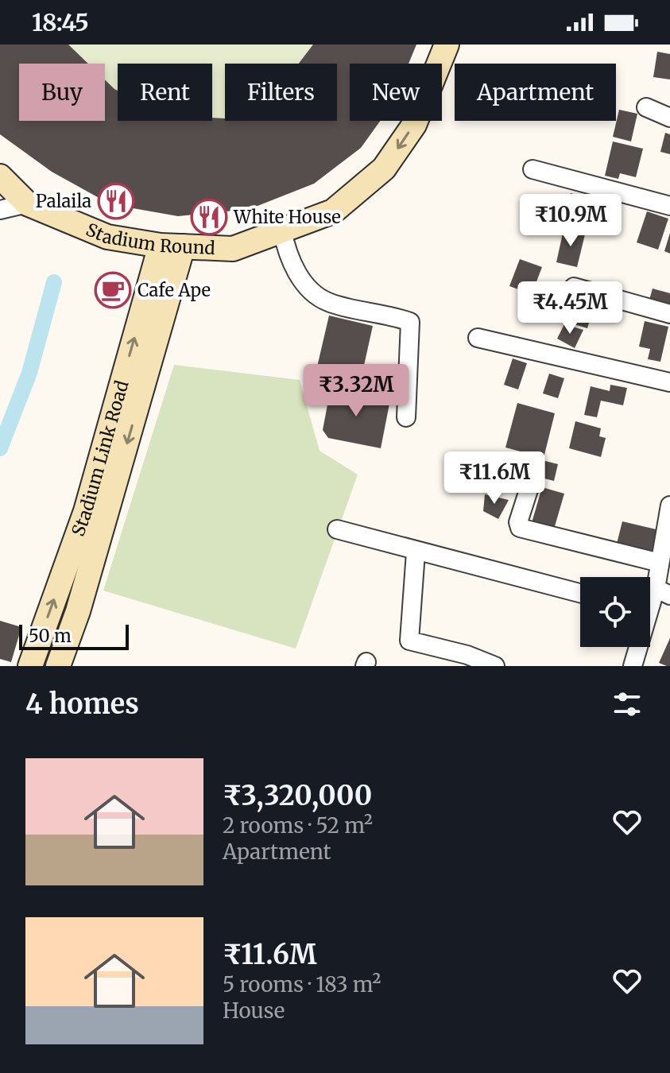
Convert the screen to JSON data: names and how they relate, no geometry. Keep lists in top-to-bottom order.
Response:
{
  "streets": {
    "street": ["Stadium Round", "Stadium Link Road"]
  },
  "crossings": [
    ["Stadium Round", "Stadium Link Road"]
  ],
  "one_way": ["Stadium Round"],
  "places": {
    "restaurant": ["Palaila", "White House"],
    "cafe": ["Cafe Ape"]
  },
  "scale_bar": "50 m",
  "page": {
    "status": "18:45",
    "chip": [
      "Buy",
      "Rent",
      "Filters",
      "New",
      "Apartment"
    ],
    "price": [
      "₹10.9M",
      "₹4.45M",
      "₹3.32M",
      "₹11.6M"
    ],
    "scale": "50 m",
    "heading": "4 homes",
    "list": [
      {
        "name": "₹3,320,000",
        "note": "2 rooms · 52 m² · Apartment"
      },
      {
        "name": "₹11.6M",
        "note": "5 rooms · 183 m² · House"
      }
    ]
  }
}
